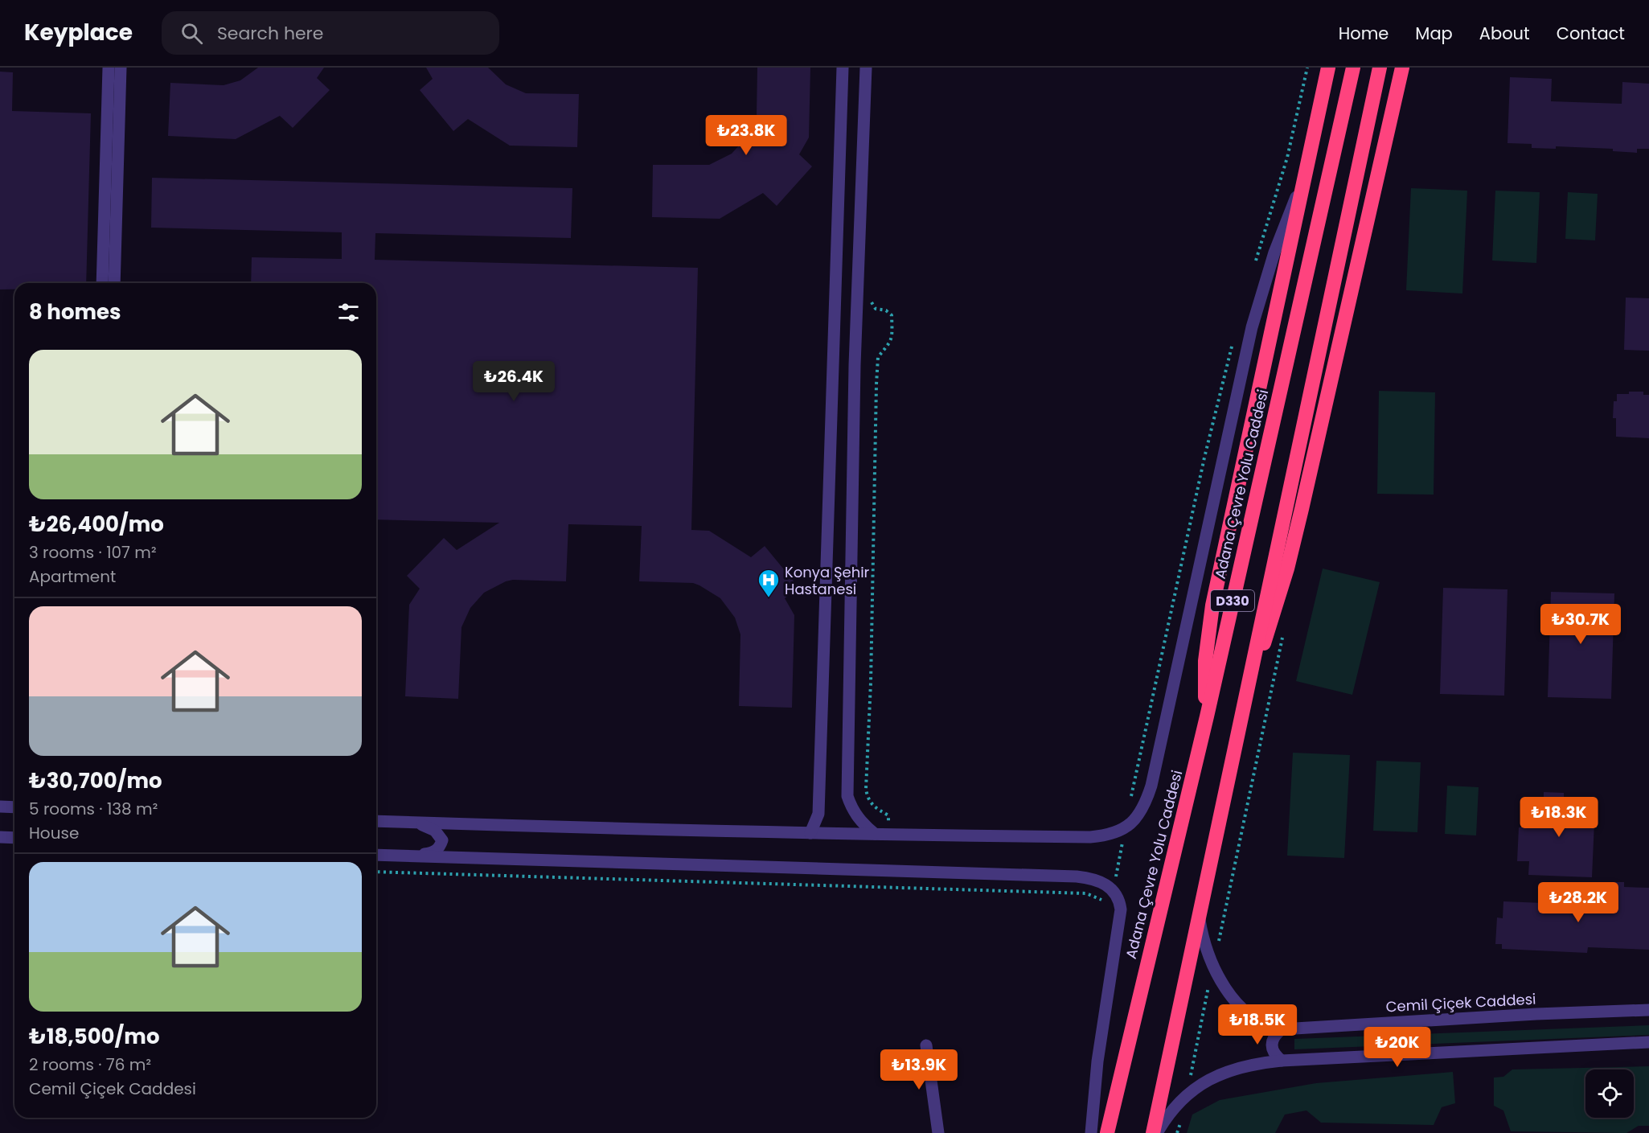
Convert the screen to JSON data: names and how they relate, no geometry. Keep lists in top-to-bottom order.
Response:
{
  "streets": {
    "highway": ["Adana Çevre Yolu Caddesi", "D330"],
    "street": ["Cemil Çiçek Caddesi"]
  },
  "crossings": [
    ["D330", "Cemil Çiçek Caddesi"]
  ],
  "places": {
    "hospital": ["Konya Şehir Hastanesi"]
  },
  "page": {
    "header": "Keyplace",
    "search": "Search here",
    "nav": [
      "Home",
      "Map",
      "About",
      "Contact"
    ],
    "price": [
      "₺23.8K",
      "₺26.4K",
      "₺30.7K",
      "₺18.3K",
      "₺28.2K",
      "₺18.5K",
      "₺20K",
      "₺13.9K"
    ],
    "heading": "8 homes",
    "list": [
      {
        "name": "₺26,400/mo",
        "note": "3 rooms · 107 m² · Apartment"
      },
      {
        "name": "₺30,700/mo",
        "note": "5 rooms · 138 m² · House"
      },
      {
        "name": "₺18,500/mo",
        "note": "2 rooms · 76 m² · Cemil Çiçek Caddesi"
      }
    ]
  }
}
